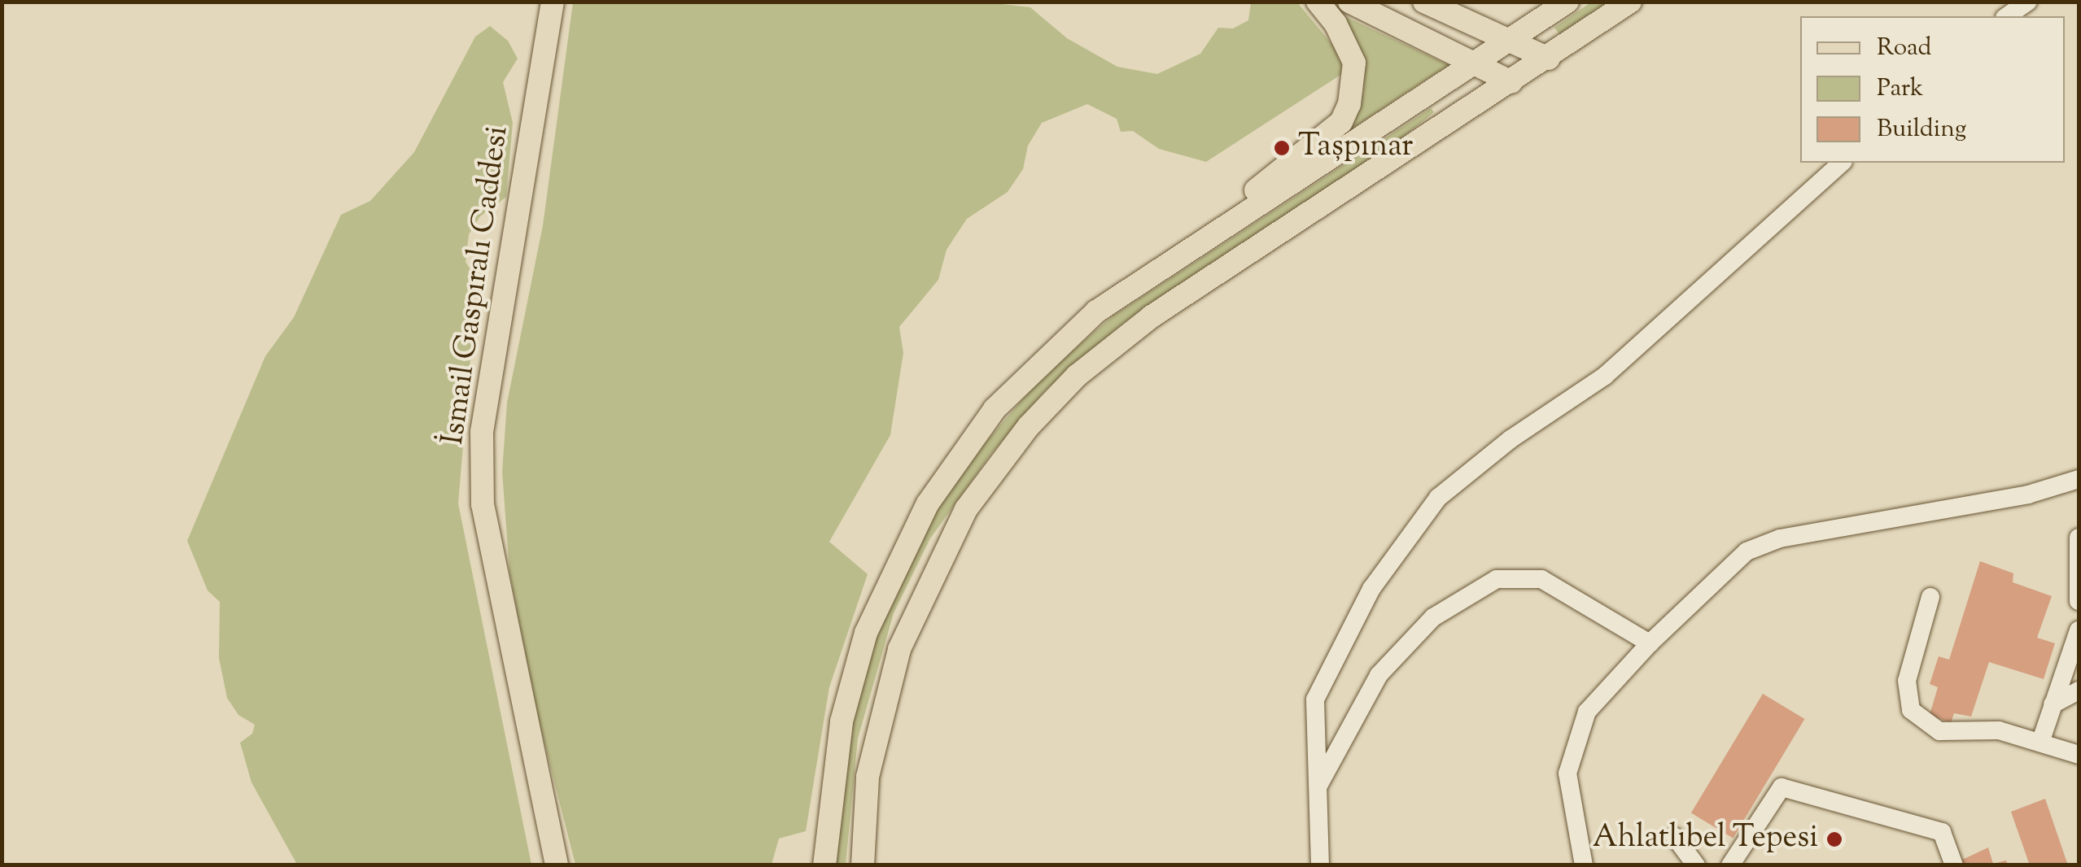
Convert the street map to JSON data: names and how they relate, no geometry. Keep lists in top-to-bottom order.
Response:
{
  "streets": {
    "main road": ["İsmail Gaspıralı Caddesi"]
  },
  "places": ["Taşpınar", "Ahlatlıbel Tepesi"],
  "legend": ["Road", "Park", "Building"]
}
